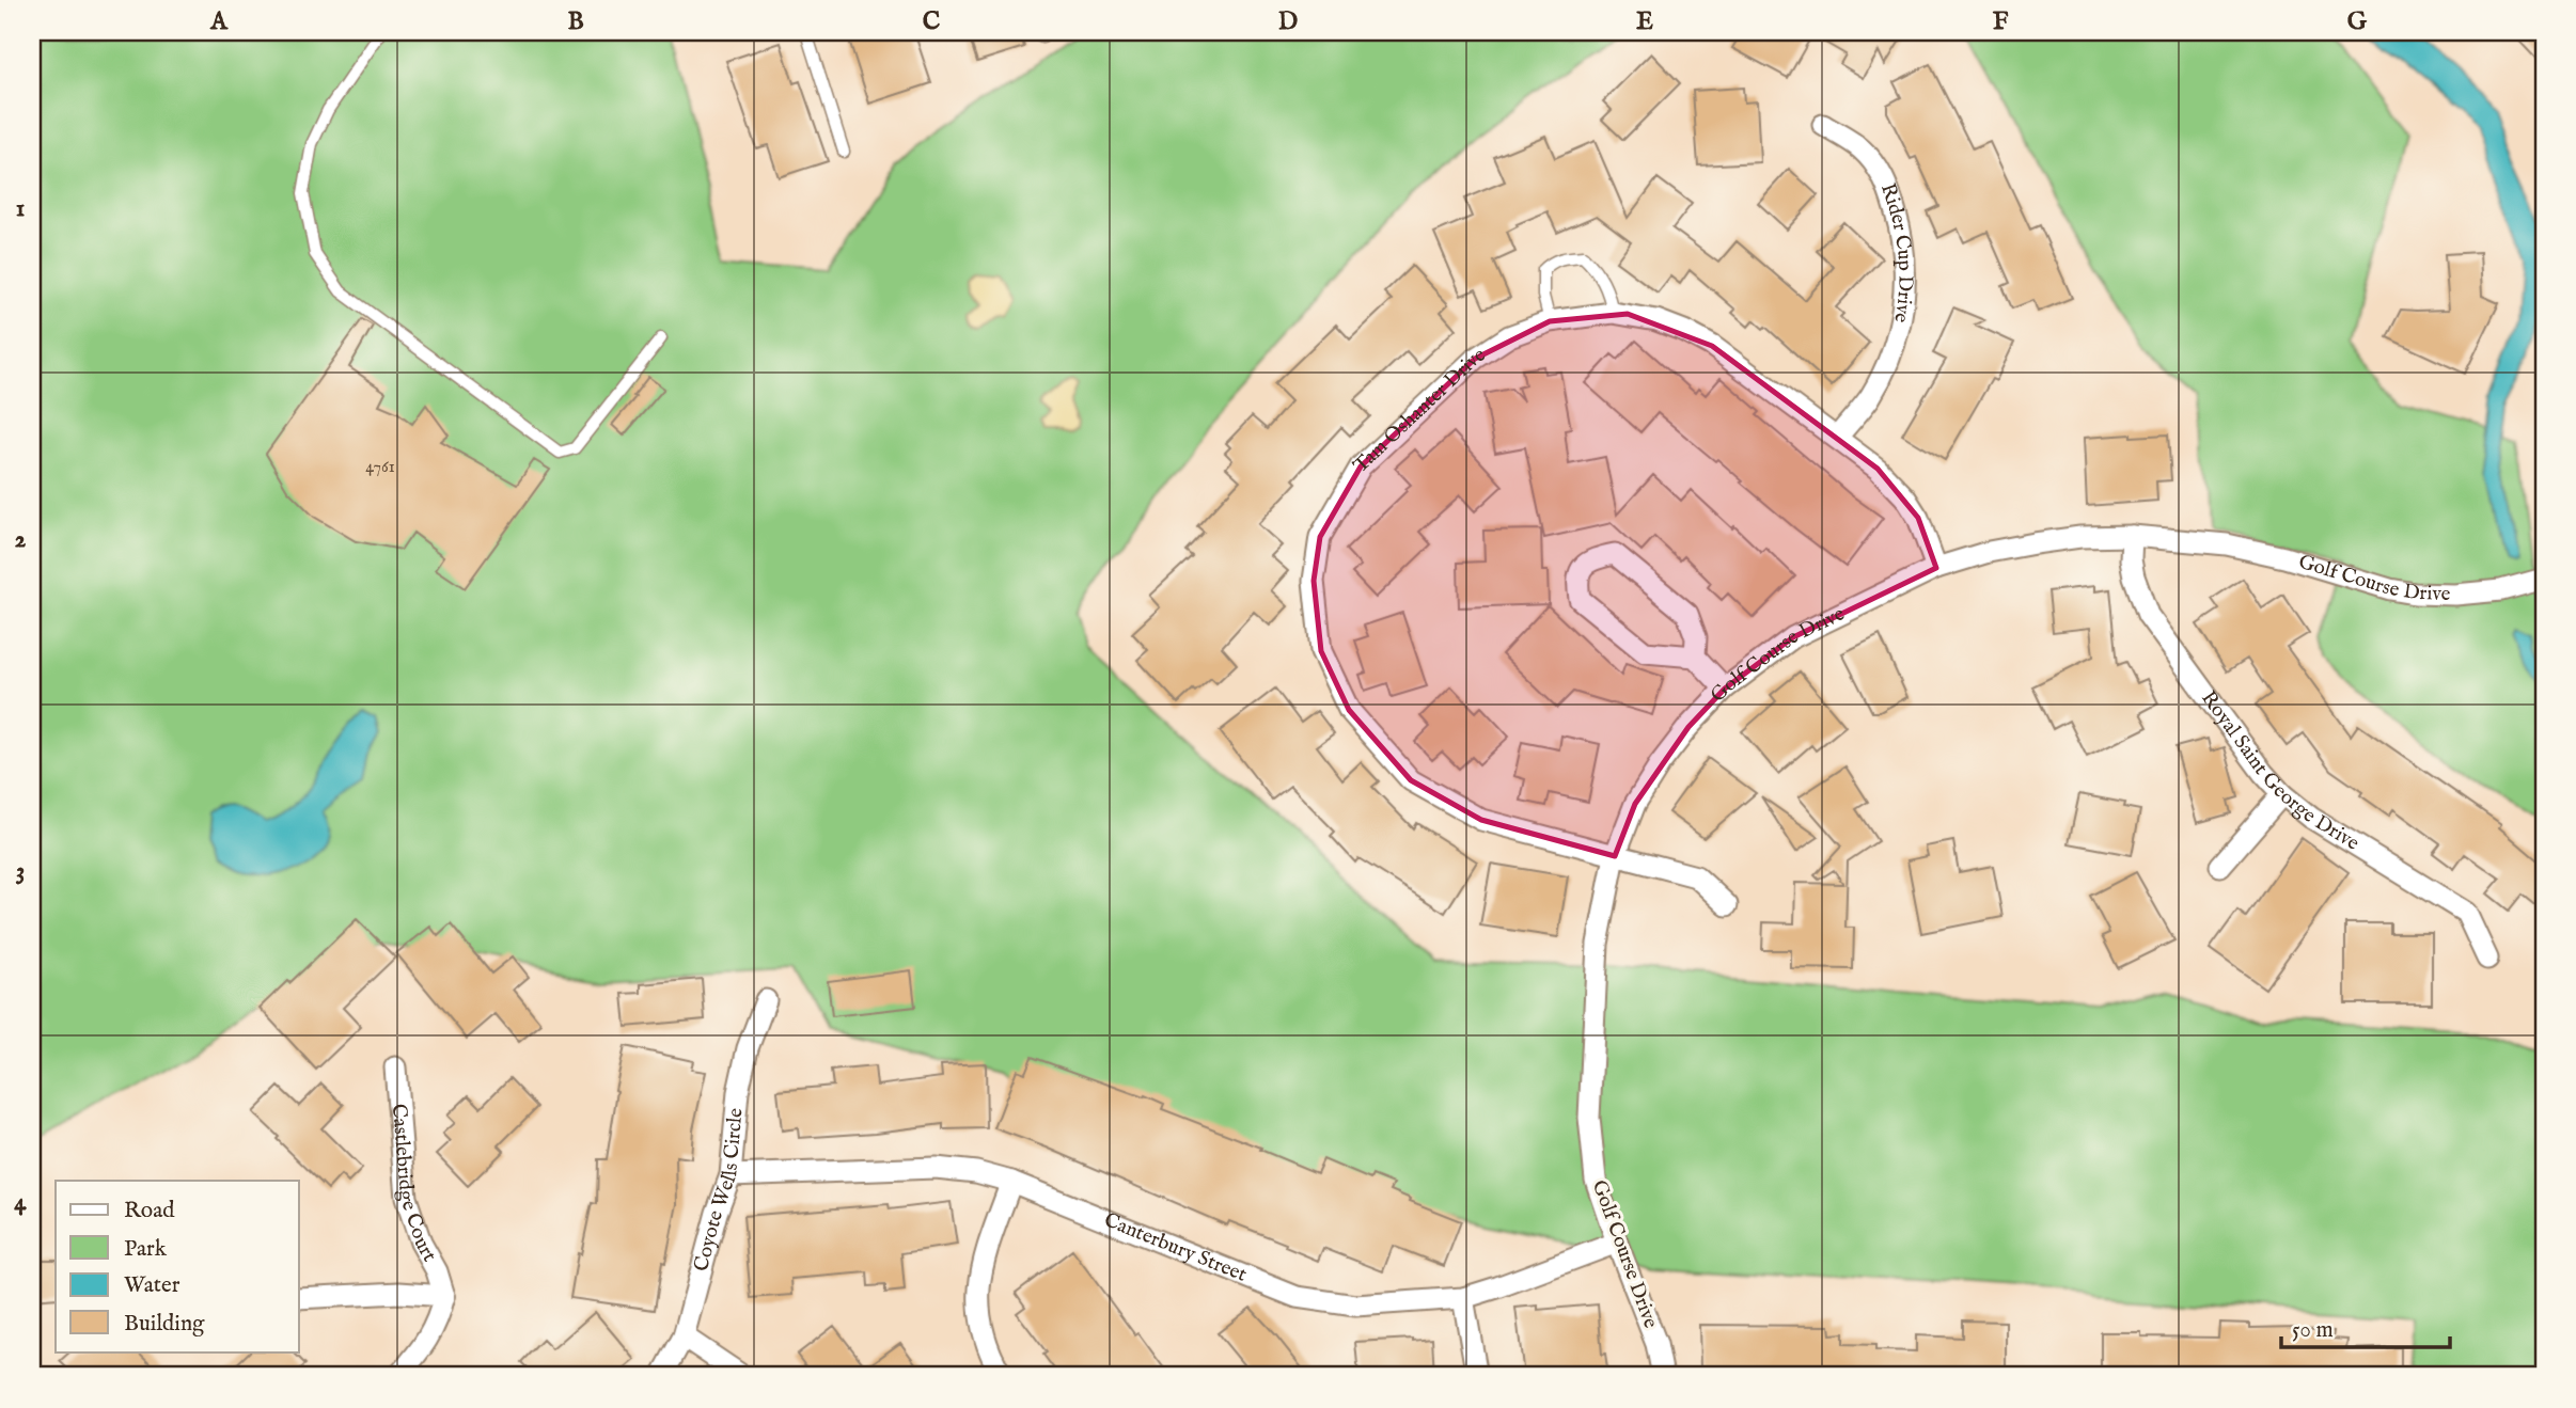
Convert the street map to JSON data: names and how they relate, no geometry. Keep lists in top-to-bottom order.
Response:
{
  "streets": {
    "street": [
      "Rider Cup Drive",
      "Tam Oshanter Drive",
      "Golf Course Drive",
      "Royal Saint George Drive",
      "Castlebridge Court",
      "Coyote Wells Circle",
      "Canterbury Street"
    ]
  },
  "crossings": [
    ["Rider Cup Drive", "Tam Oshanter Drive"],
    ["Tam Oshanter Drive", "Golf Course Drive"],
    ["Golf Course Drive", "Royal Saint George Drive"],
    ["Golf Course Drive", "Canterbury Street"],
    ["Coyote Wells Circle", "Canterbury Street"]
  ],
  "house_numbers": ["4761"],
  "legend": [
    "Road",
    "Park",
    "Water",
    "Building"
  ],
  "scale_bar": "50 m",
  "grid": {
    "columns": [
      "A",
      "B",
      "C",
      "D",
      "E",
      "F",
      "G"
    ],
    "rows": [
      "1",
      "2",
      "3",
      "4"
    ]
  }
}
